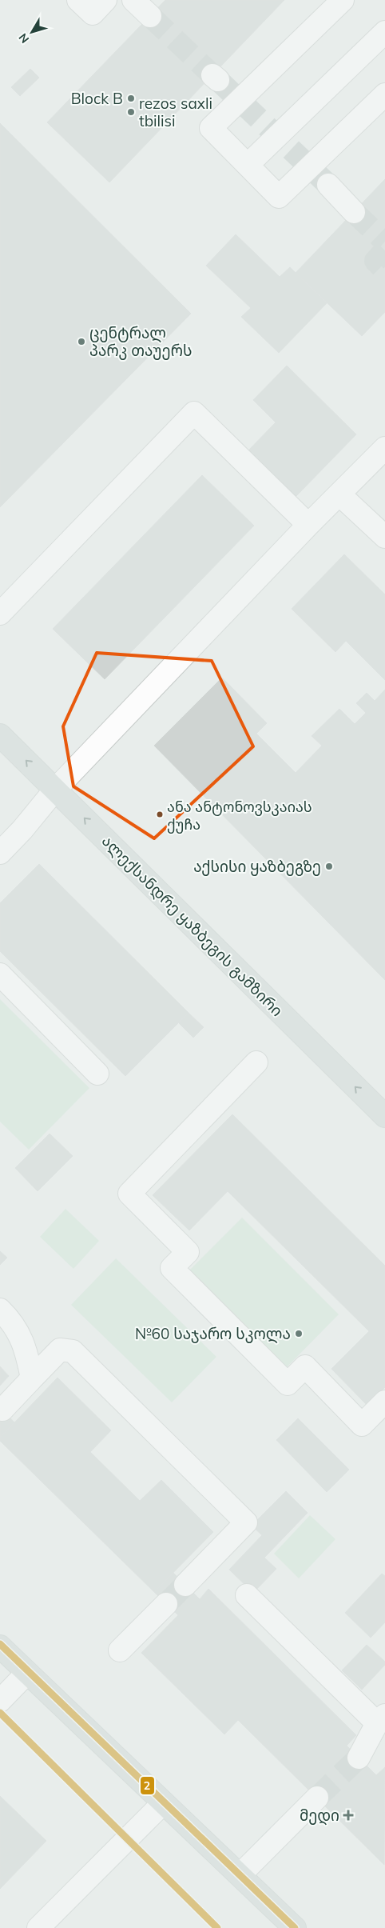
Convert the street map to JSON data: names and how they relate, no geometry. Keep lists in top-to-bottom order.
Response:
{
  "streets": {
    "main road": ["ალექსანდრე ყაზბეგის გამზირი"]
  },
  "one_way": ["ალექსანდრე ყაზბეგის გამზირი"],
  "places": {
    "other": [
      "Block B",
      "rezos saxli tbilisi",
      "ცენტრალ პარკ თაუერს",
      "ანა ანტონოვსკაიას ქუჩა",
      "აქსისი ყაზბეგზე",
      "№60 საჯარო სკოლა"
    ],
    "health": ["მედი"]
  },
  "lines": ["transit line 2"],
  "north": "bottom left"
}
